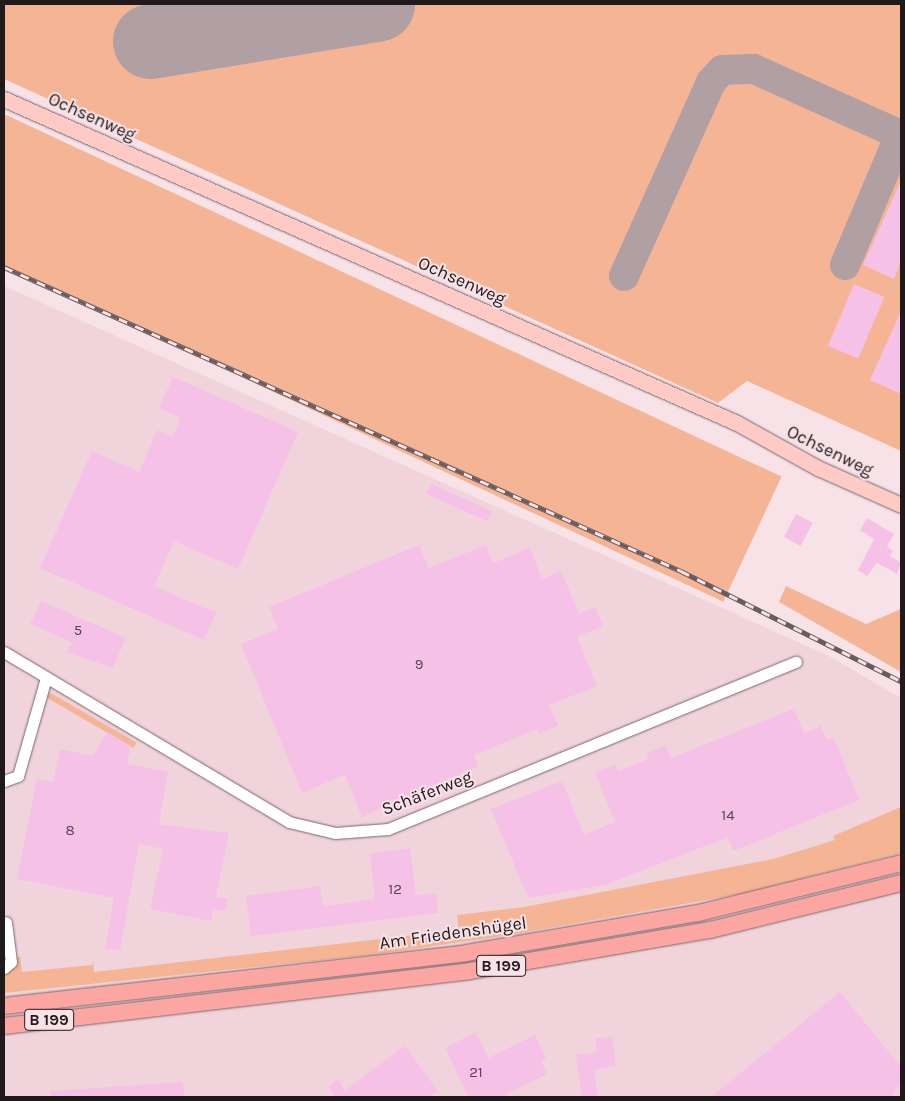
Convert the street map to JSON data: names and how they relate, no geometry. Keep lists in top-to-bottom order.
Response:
{
  "streets": {
    "highway": ["Am Friedenshügel", "B 199"],
    "main road": ["Ochsenweg"],
    "street": ["Schäferweg"]
  },
  "house_numbers": [
    "5",
    "9",
    "14",
    "8",
    "12",
    "21"
  ]
}
